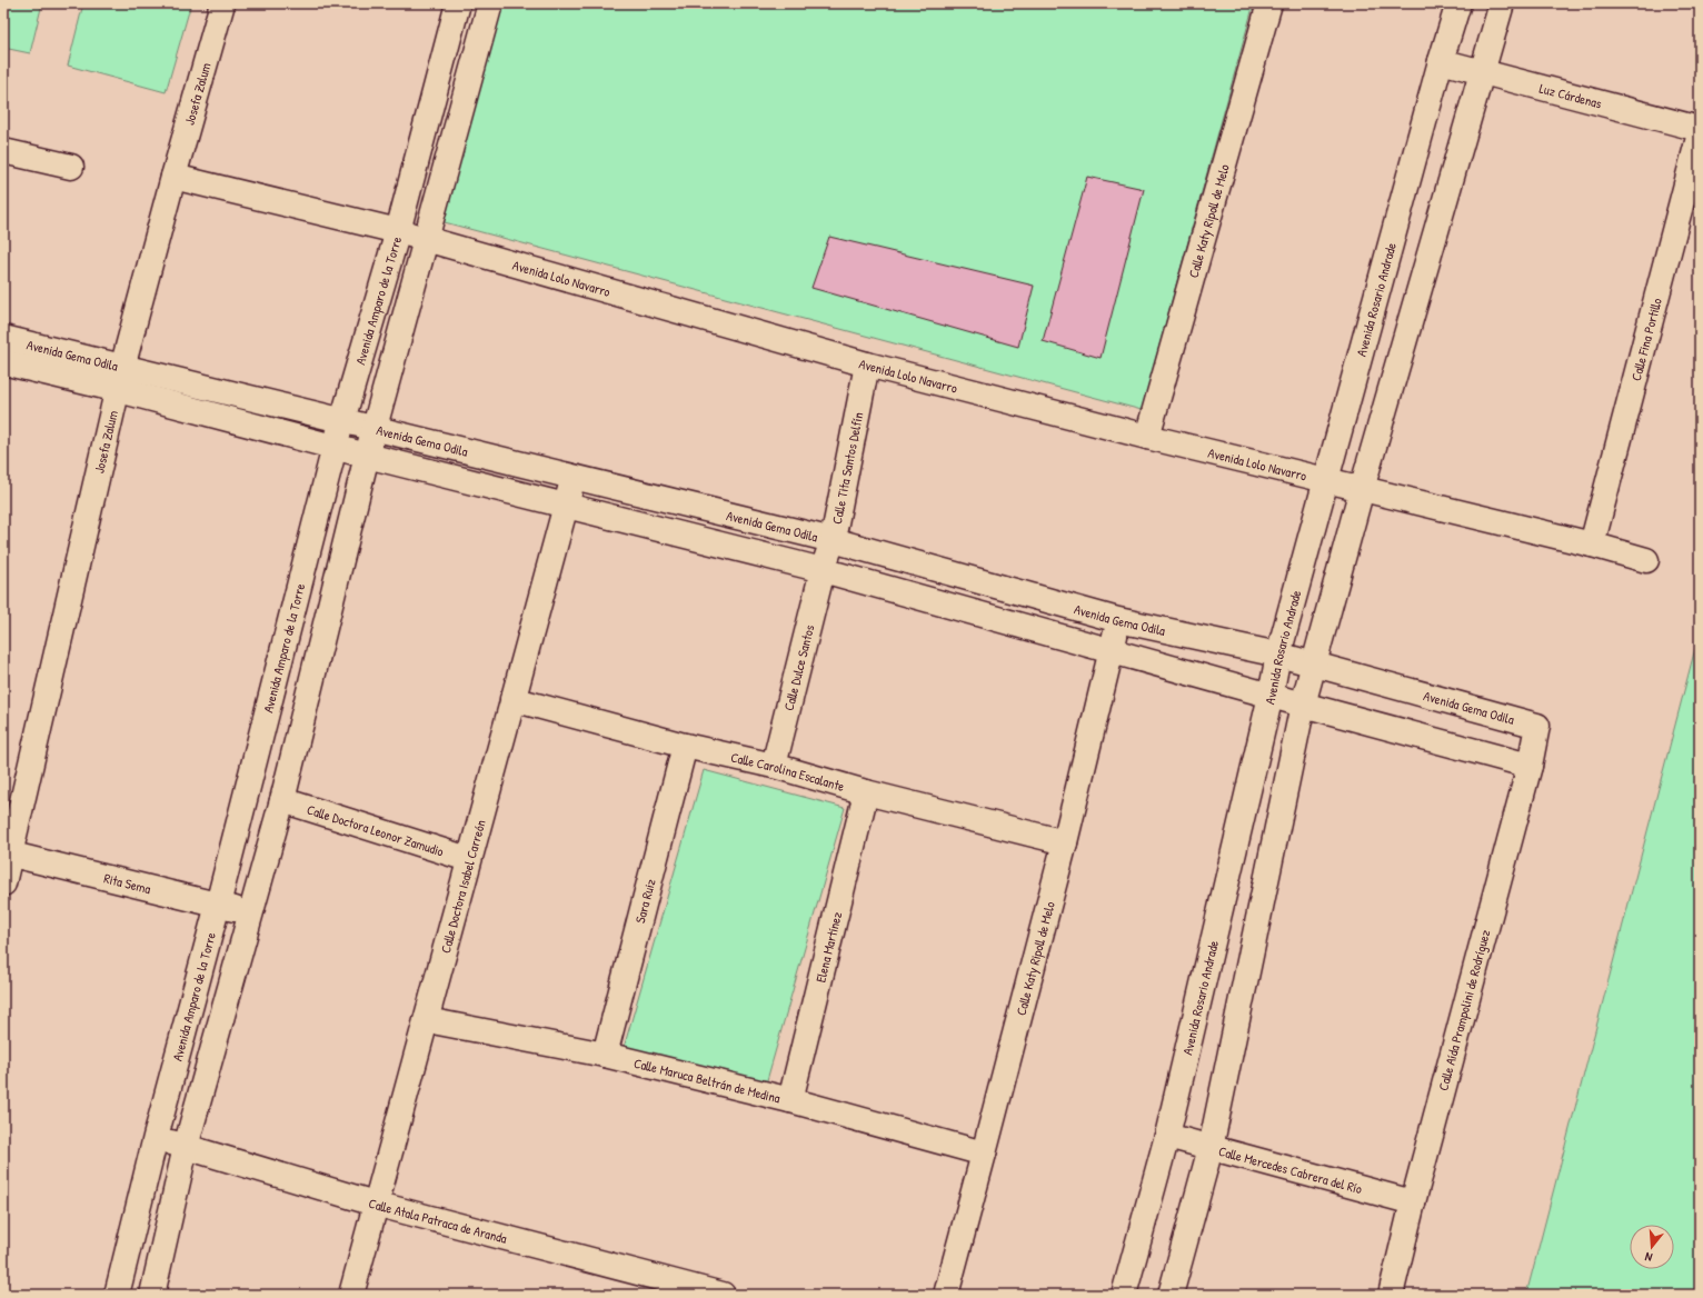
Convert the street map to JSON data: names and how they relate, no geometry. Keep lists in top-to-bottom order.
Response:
{
  "streets": {
    "street": [
      "Josefa Zalum",
      "Luz Cárdenas",
      "Calle Katy Ripoll de Melo",
      "Avenida Lolo Navarro",
      "Avenida Rosario Andrade",
      "Avenida Amparo de la Torre",
      "Calle Fina Portillo",
      "Avenida Gema Odila",
      "Calle Tita Santos Delfín",
      "Calle Dulce Santos",
      "Calle Carolina Escalante",
      "Calle Doctora Leonor Zamudio",
      "Rita Sema",
      "Calle Doctora Isabel Carreón",
      "Sara Ruiz",
      "Elena Martínez",
      "Calle Aída Prampolini de Rodríguez",
      "Calle Maruca Beltrán de Medina",
      "Calle Mercedes Cabrera del Río",
      "Calle Atala Patraca de Aranda"
    ]
  },
  "crossings": [
    ["Josefa Zalum", "Avenida Lolo Navarro"],
    ["Josefa Zalum", "Avenida Gema Odila"],
    ["Josefa Zalum", "Rita Sema"],
    ["Luz Cárdenas", "Avenida Rosario Andrade"],
    ["Calle Katy Ripoll de Melo", "Avenida Lolo Navarro"],
    ["Calle Katy Ripoll de Melo", "Avenida Gema Odila"],
    ["Calle Katy Ripoll de Melo", "Calle Carolina Escalante"],
    ["Calle Katy Ripoll de Melo", "Calle Maruca Beltrán de Medina"],
    ["Avenida Lolo Navarro", "Avenida Rosario Andrade"],
    ["Avenida Lolo Navarro", "Avenida Amparo de la Torre"],
    ["Avenida Lolo Navarro", "Calle Fina Portillo"],
    ["Avenida Lolo Navarro", "Calle Tita Santos Delfín"],
    ["Avenida Rosario Andrade", "Avenida Gema Odila"],
    ["Avenida Rosario Andrade", "Calle Mercedes Cabrera del Río"],
    ["Avenida Amparo de la Torre", "Avenida Gema Odila"],
    ["Avenida Amparo de la Torre", "Rita Sema"],
    ["Avenida Amparo de la Torre", "Calle Atala Patraca de Aranda"],
    ["Avenida Gema Odila", "Calle Tita Santos Delfín"],
    ["Avenida Gema Odila", "Calle Dulce Santos"],
    ["Avenida Gema Odila", "Calle Doctora Isabel Carreón"],
    ["Avenida Gema Odila", "Calle Aída Prampolini de Rodríguez"],
    ["Calle Tita Santos Delfín", "Calle Dulce Santos"],
    ["Calle Dulce Santos", "Calle Carolina Escalante"],
    ["Calle Carolina Escalante", "Calle Doctora Isabel Carreón"],
    ["Calle Carolina Escalante", "Sara Ruiz"],
    ["Calle Carolina Escalante", "Elena Martínez"],
    ["Calle Doctora Leonor Zamudio", "Calle Doctora Isabel Carreón"],
    ["Calle Doctora Isabel Carreón", "Calle Maruca Beltrán de Medina"],
    ["Calle Doctora Isabel Carreón", "Calle Atala Patraca de Aranda"],
    ["Sara Ruiz", "Calle Maruca Beltrán de Medina"],
    ["Elena Martínez", "Calle Maruca Beltrán de Medina"],
    ["Calle Aída Prampolini de Rodríguez", "Calle Mercedes Cabrera del Río"]
  ],
  "north": "bottom"
}
